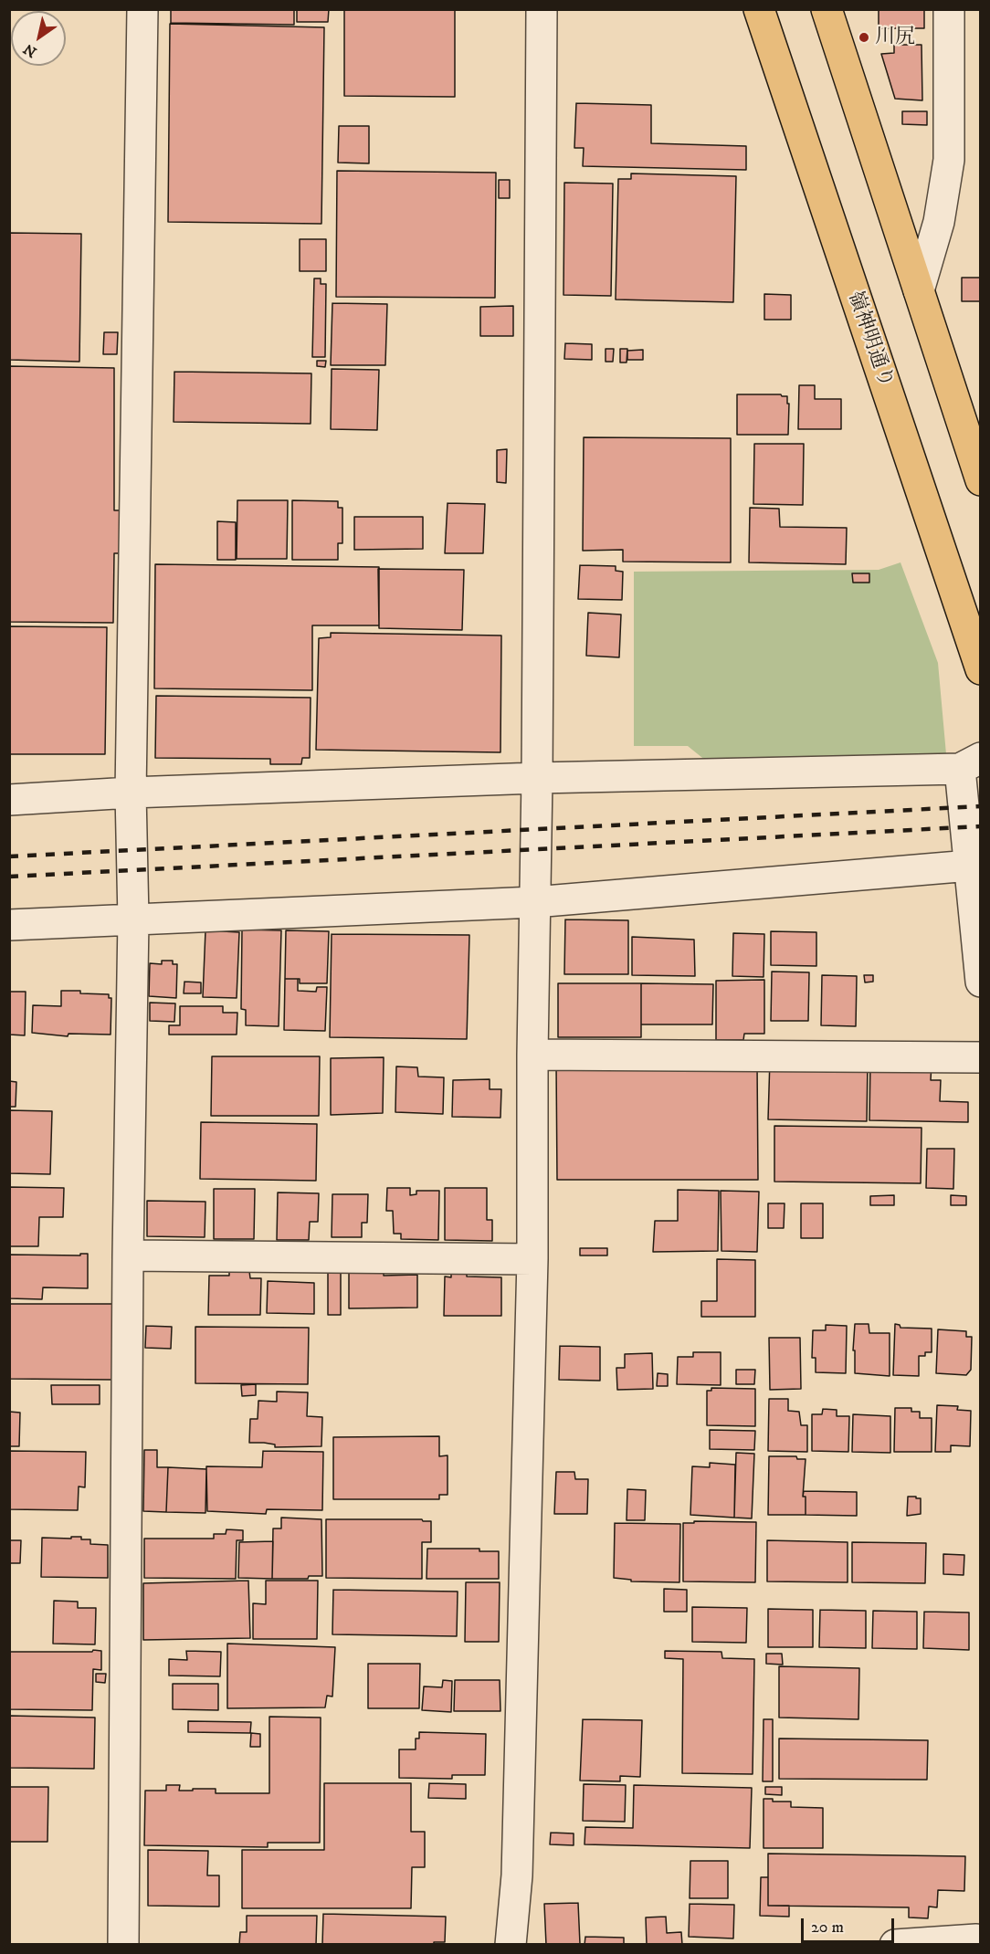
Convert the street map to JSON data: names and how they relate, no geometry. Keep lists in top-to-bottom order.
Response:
{
  "streets": {
    "main road": ["嶺神明通り"]
  },
  "places": ["川尻"],
  "scale_bar": "20 m",
  "north": "bottom left"
}
